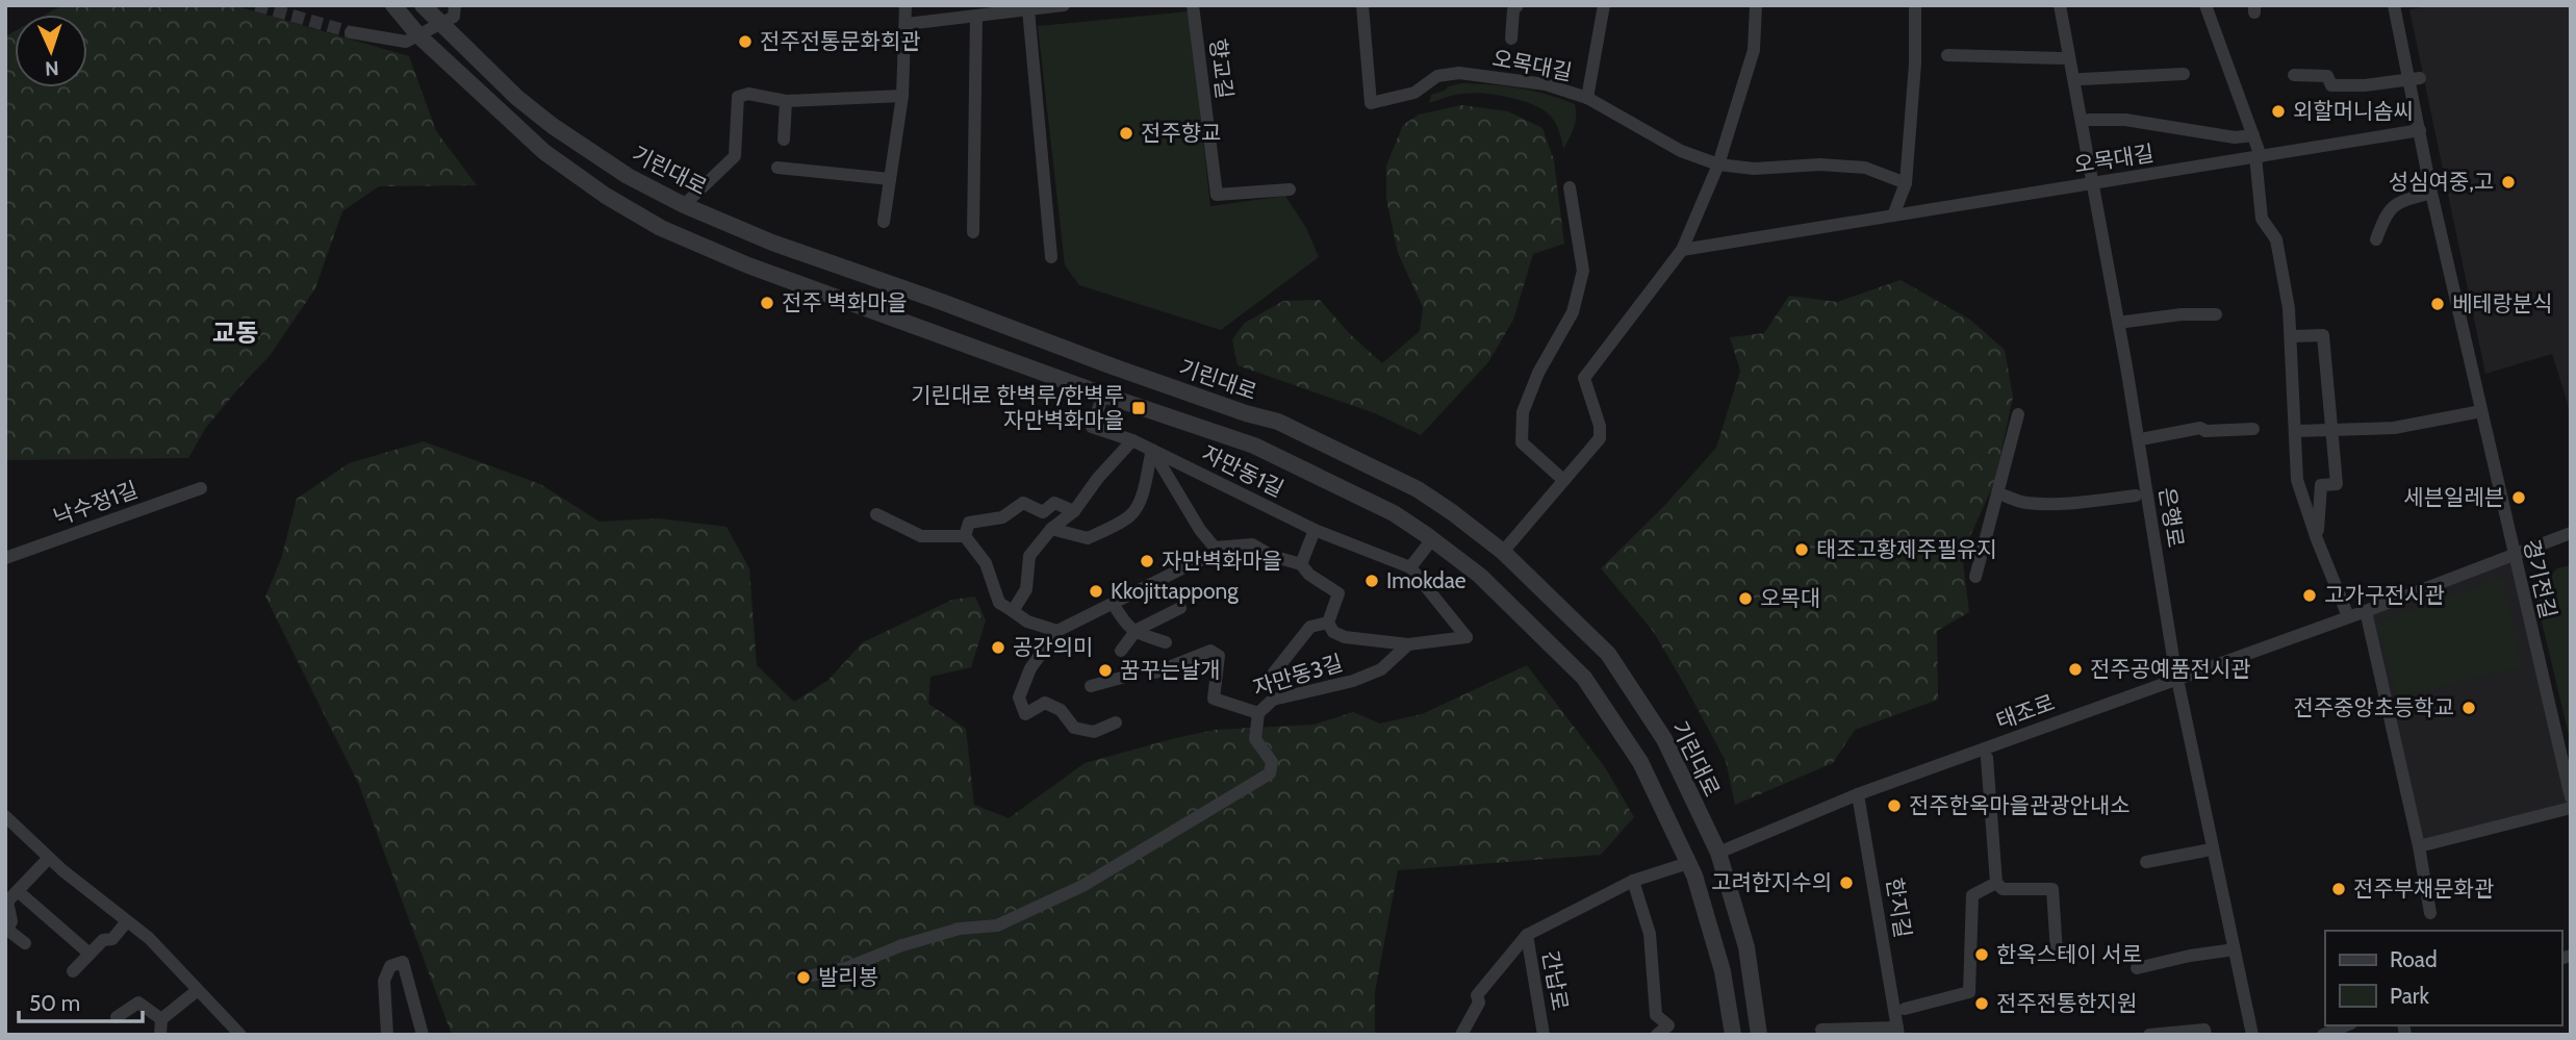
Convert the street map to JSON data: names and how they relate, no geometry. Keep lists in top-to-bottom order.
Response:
{
  "streets": {
    "street": [
      "오목대길",
      "향교길",
      "기린대로",
      "자만동1길",
      "낙수정1길",
      "은행로",
      "경기전길",
      "자만동3길",
      "태조로",
      "한지길",
      "간납로"
    ]
  },
  "crossings": [
    ["오목대길", "은행로"],
    ["오목대길", "경기전길"],
    ["기린대로", "태조로"],
    ["자만동1길", "자만동3길"],
    ["은행로", "태조로"],
    ["경기전길", "태조로"],
    ["태조로", "한지길"]
  ],
  "districts": ["교동"],
  "places": {
    "other": [
      "전주전통문화회관",
      "외할머니솜씨",
      "전주향교",
      "성심여중,고",
      "전주 벽화마을",
      "베테랑분식",
      "세븐일레븐",
      "태조고황제주필유지",
      "자만벽화마을",
      "Imokdae",
      "Kkojittappong",
      "고가구전시관",
      "오목대",
      "공간의미",
      "전주공예품전시관",
      "꿈꾸는날개",
      "전주중앙초등학교",
      "전주한옥마을관광안내소",
      "고려한지수의",
      "전주부채문화관",
      "한옥스테이 서로",
      "발리봉",
      "전주전통한지원"
    ],
    "transit": ["기린대로 한벽루/한벽루 자만벽화마을"]
  },
  "legend": ["Road", "Park"],
  "scale_bar": "50 m",
  "north": "bottom"
}
